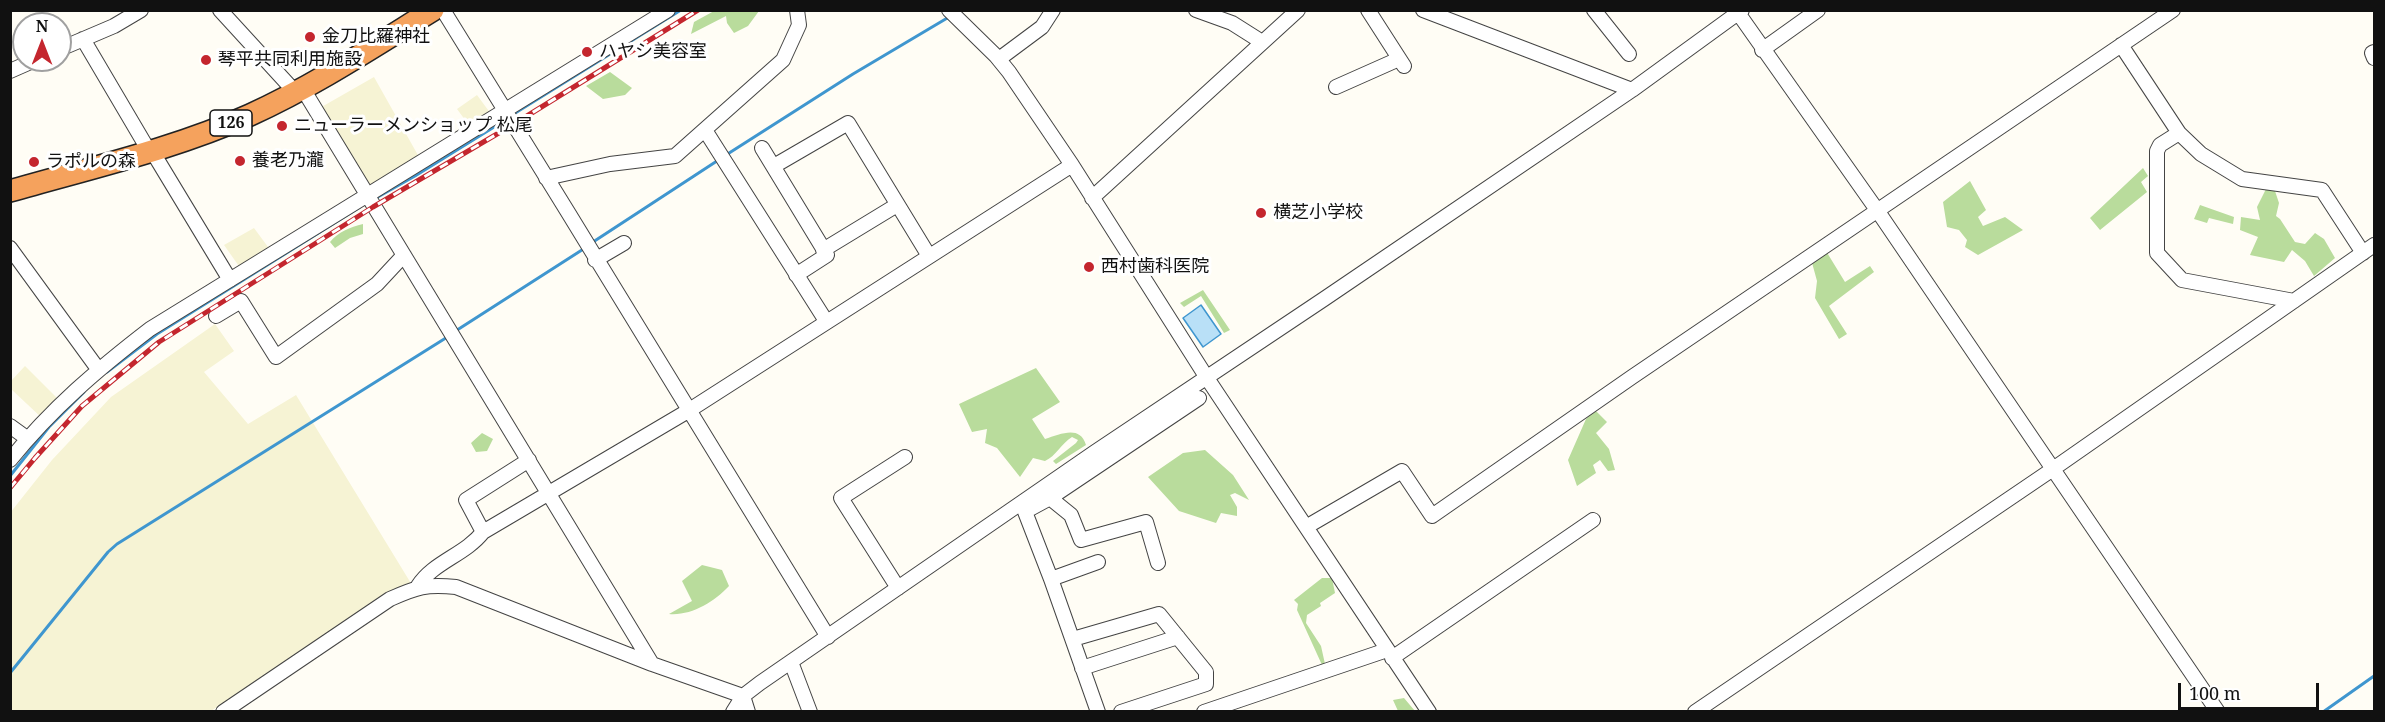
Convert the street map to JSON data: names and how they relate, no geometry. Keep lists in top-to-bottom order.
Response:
{
  "streets": {
    "highway": ["126"]
  },
  "places": [
    "金刀比羅神社",
    "ハヤシ美容室",
    "琴平共同利用施設",
    "ニューラーメンショップ 松尾",
    "養老乃瀧",
    "ラポルの森",
    "横芝小学校",
    "西村歯科医院"
  ],
  "scale_bar": "100 m",
  "north": "top"
}
